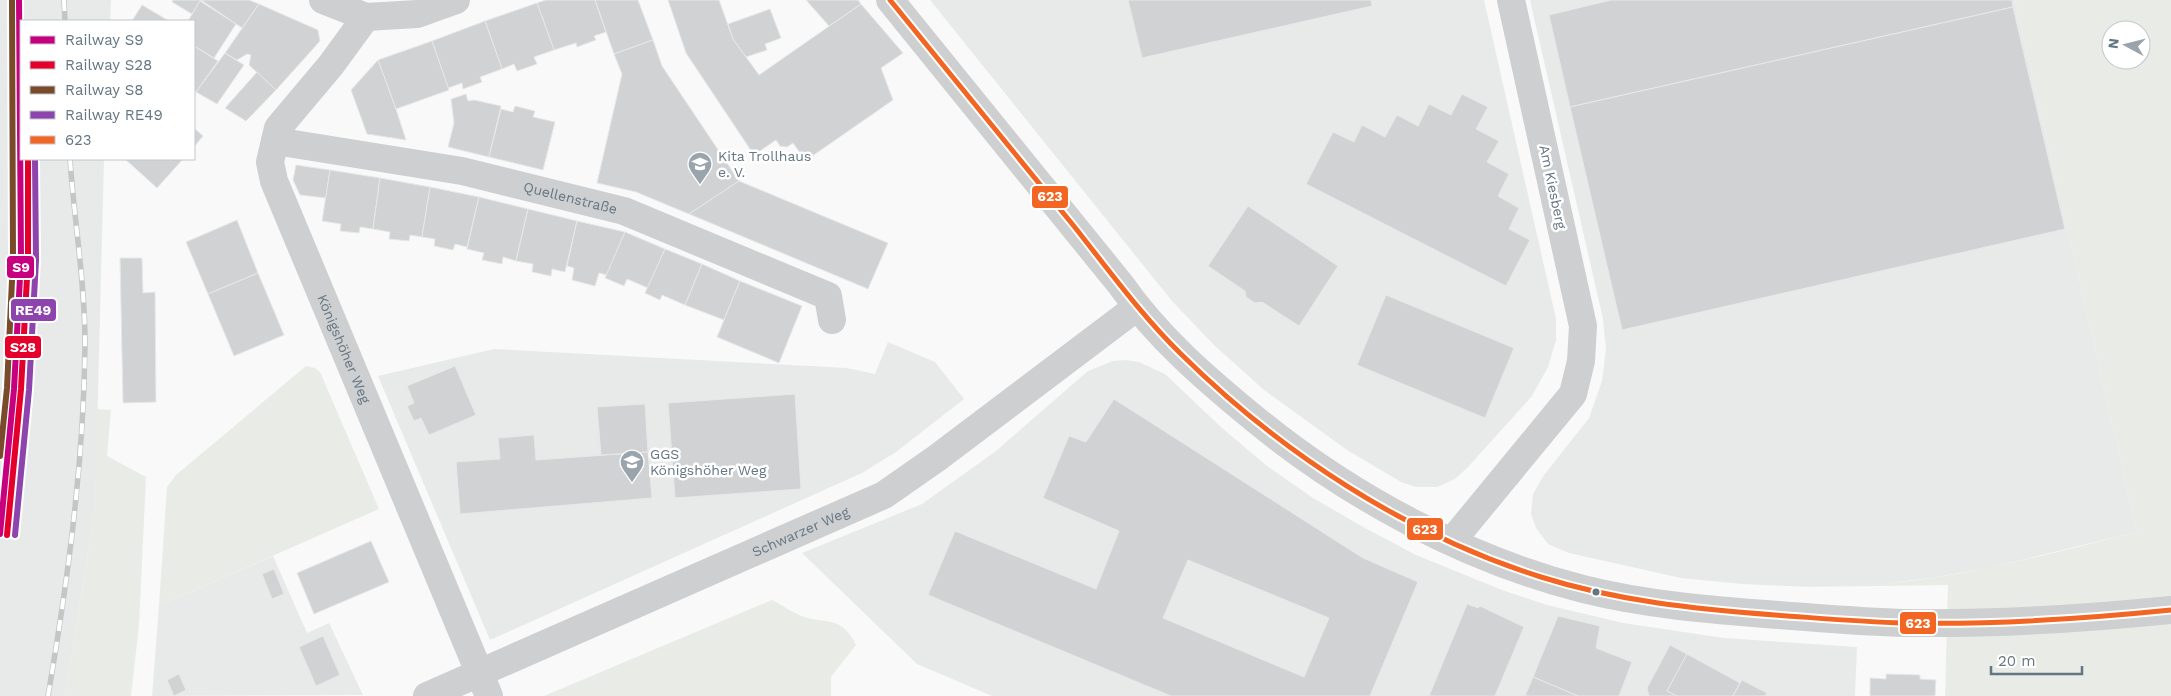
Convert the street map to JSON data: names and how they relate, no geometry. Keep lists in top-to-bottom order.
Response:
{
  "streets": {
    "street": [
      "Am Kiesberg",
      "Quellenstraße",
      "Königshöher Weg",
      "Schwarzer Weg"
    ]
  },
  "crossings": [
    ["Quellenstraße", "Königshöher Weg"],
    ["Königshöher Weg", "Schwarzer Weg"]
  ],
  "places": {
    "school or university": ["Kita Trollhaus e. V.", "GGS Königshöher Weg"]
  },
  "lines": [
    "rail line S9",
    "rail line S8",
    "transit line 623",
    "rail line S28",
    "rail line RE49"
  ],
  "legend": [
    "Railway S9",
    "Railway S28",
    "Railway S8",
    "Railway RE49",
    "623"
  ],
  "scale_bar": "20 m",
  "north": "left"
}
